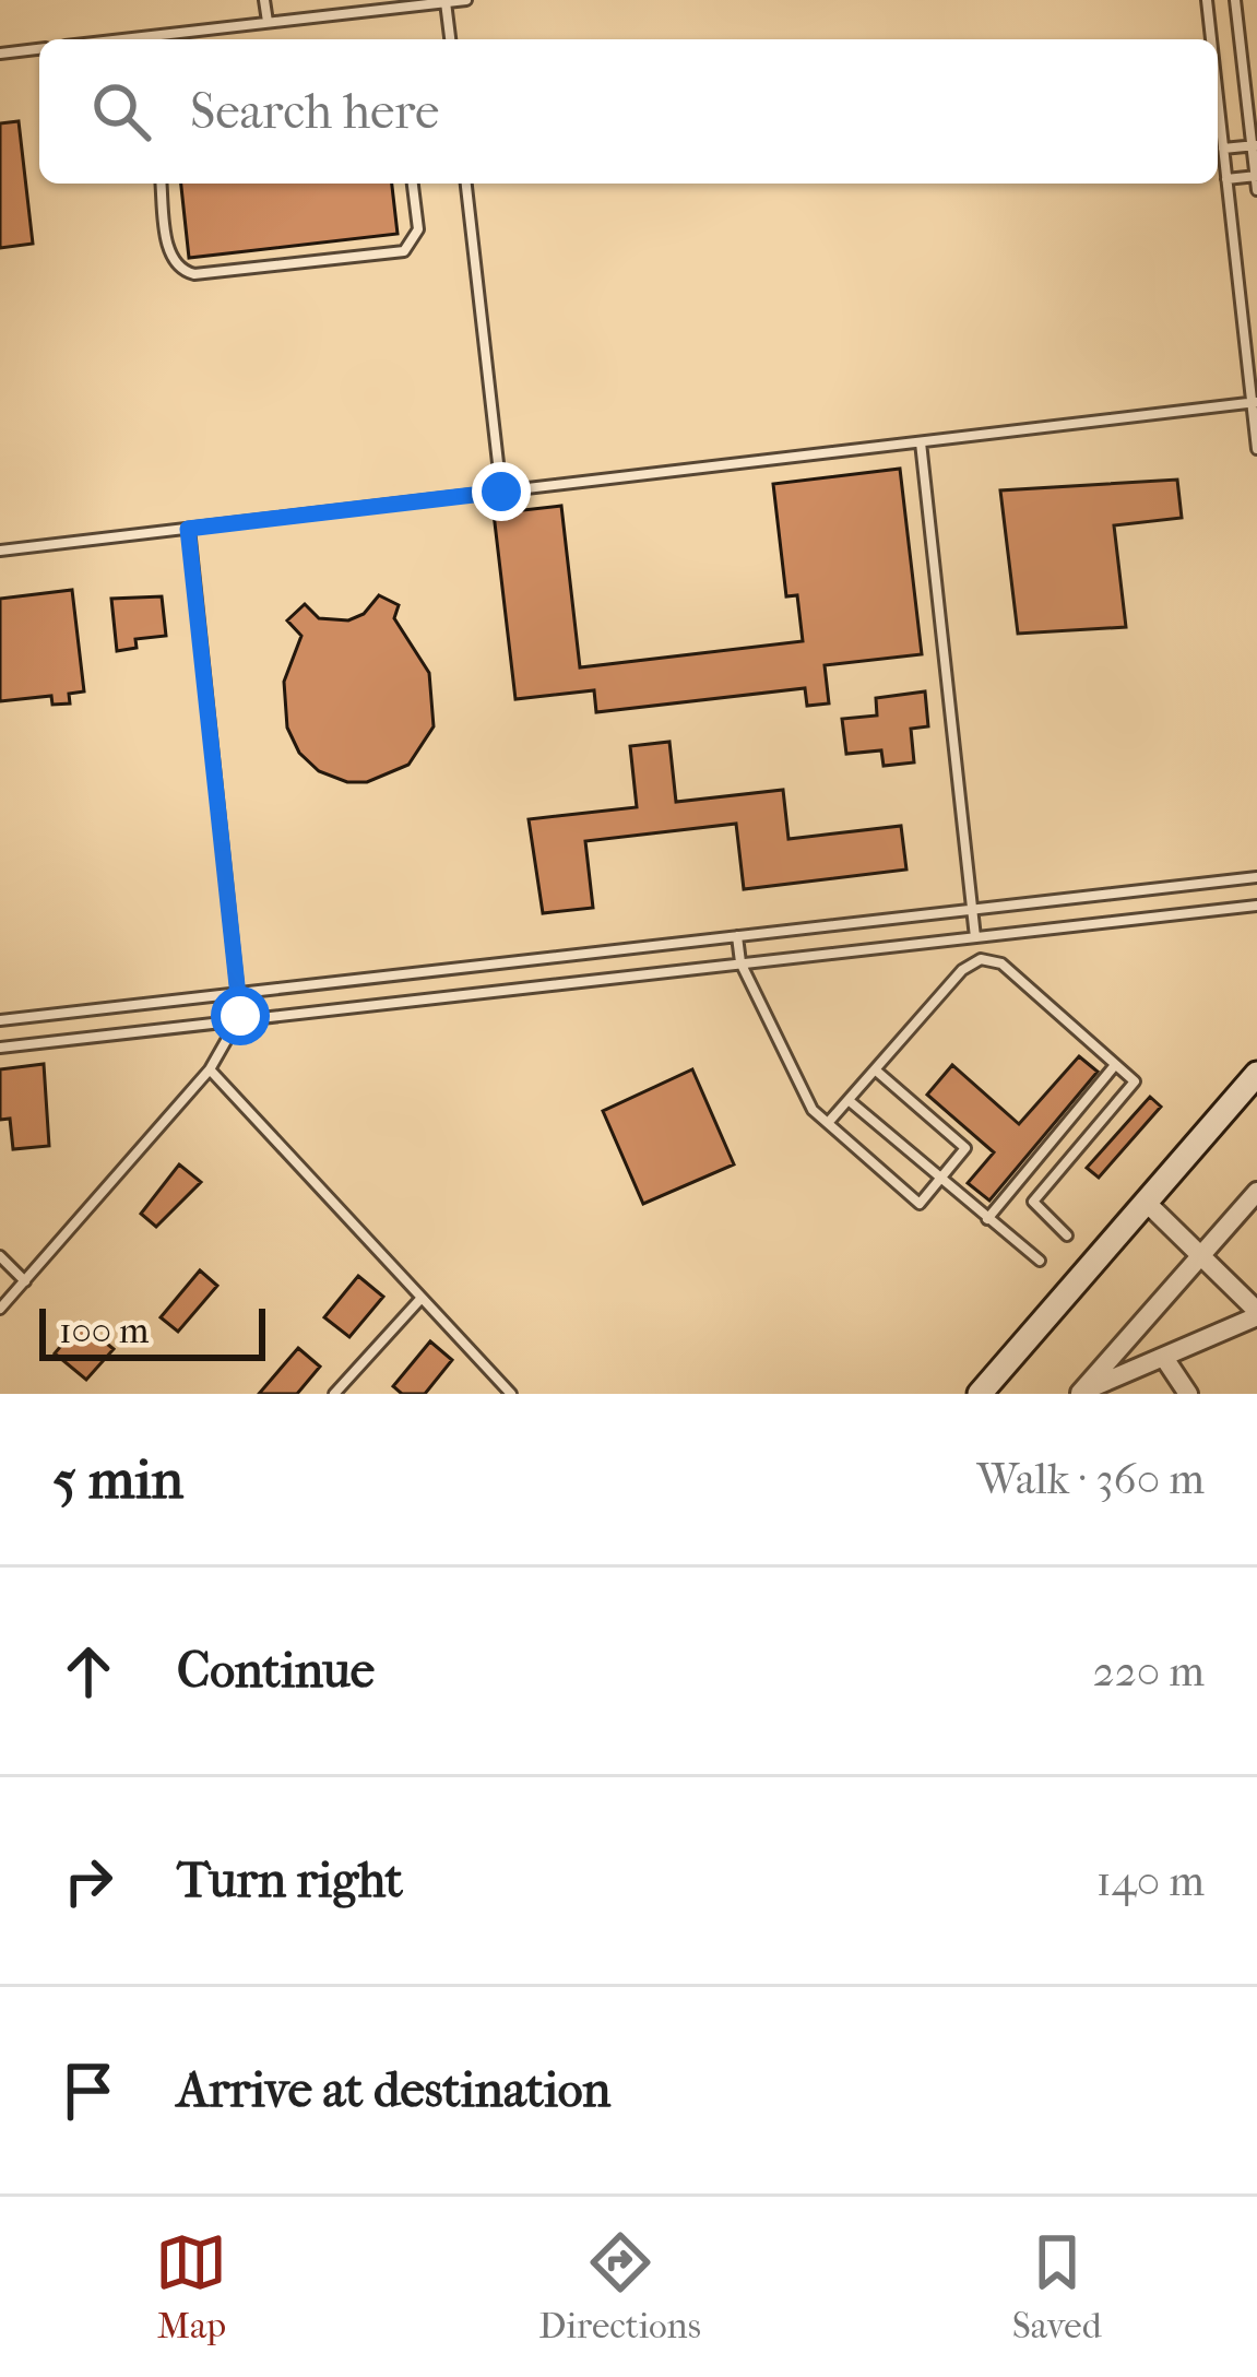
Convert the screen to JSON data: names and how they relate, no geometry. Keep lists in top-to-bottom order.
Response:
{
  "scale_bar": "100 m",
  "page": {
    "search": "Search here",
    "scale": "100 m",
    "heading": ["5 min", "Walk · 360 m"],
    "list": [
      ["Continue", "220 m"],
      ["Turn right", "140 m"],
      "Arrive at destination"
    ],
    "nav": ["Map", "Directions", "Saved"]
  }
}
